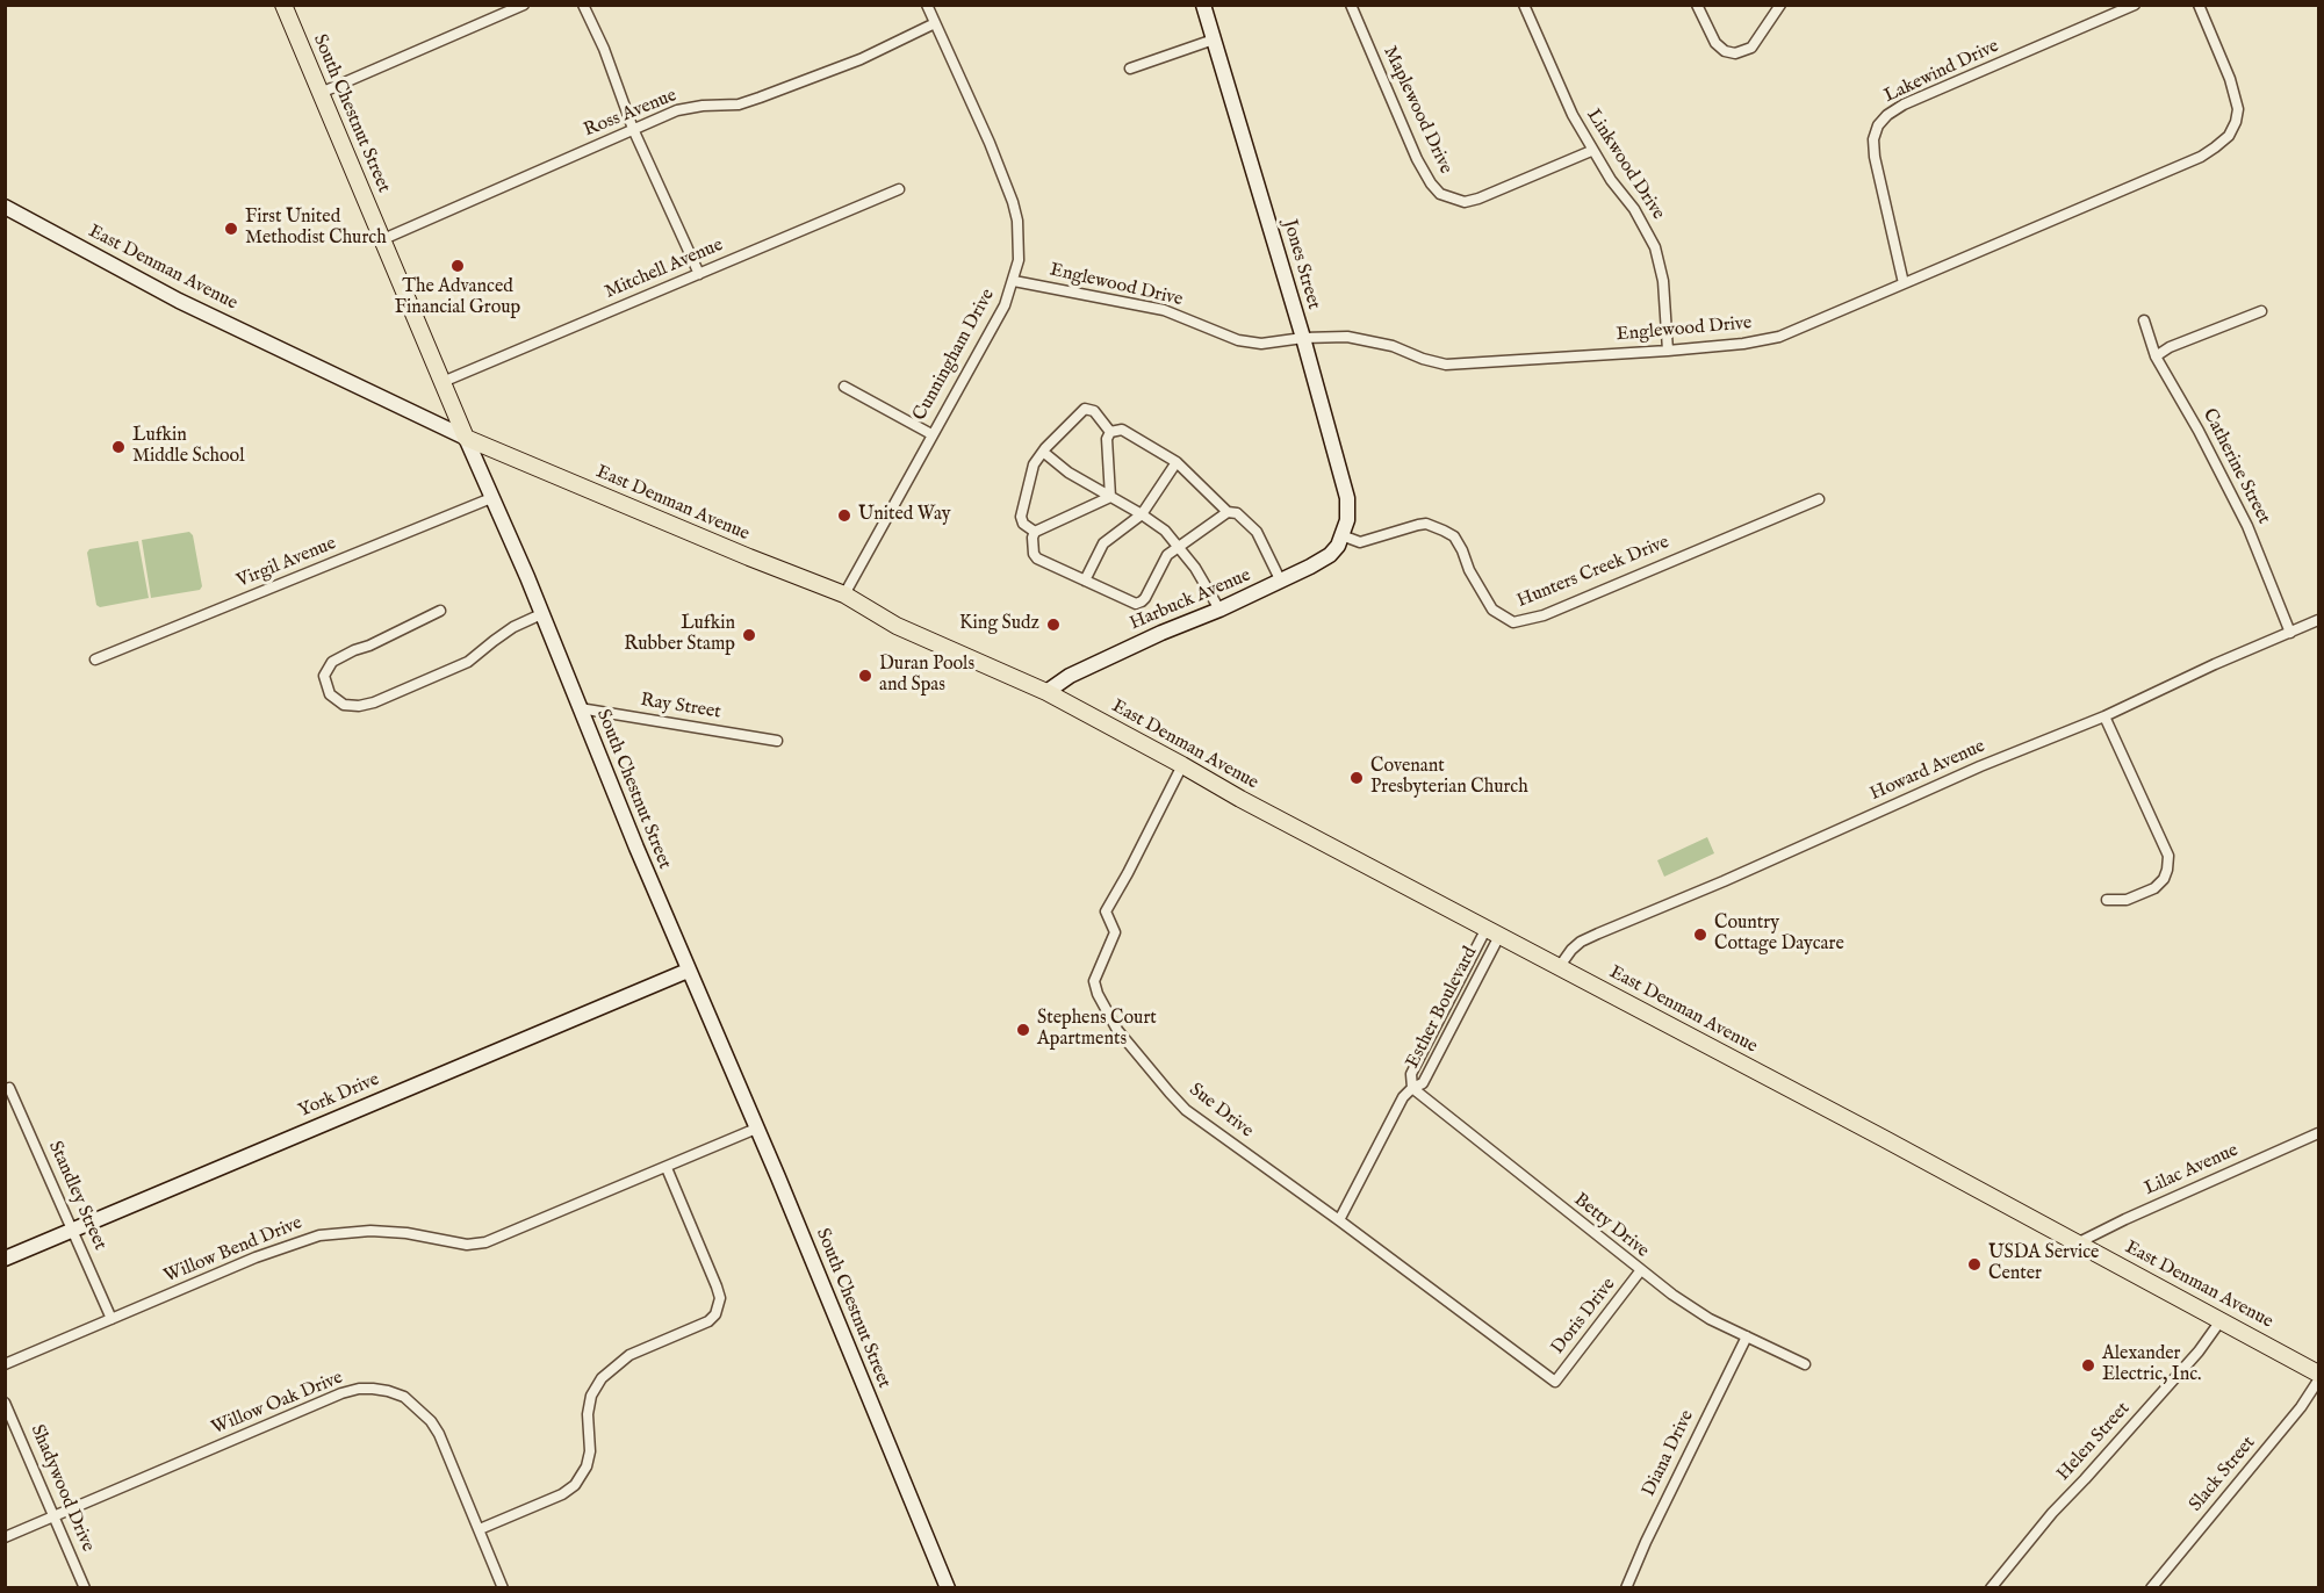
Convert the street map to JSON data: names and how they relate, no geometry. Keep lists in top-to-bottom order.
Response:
{
  "streets": {
    "main road": [
      "South Chestnut Street",
      "Jones Street",
      "East Denman Avenue",
      "Harbuck Avenue",
      "York Drive"
    ],
    "street": [
      "Lakewind Drive",
      "Maplewood Drive",
      "Ross Avenue",
      "Linkwood Drive",
      "Mitchell Avenue",
      "Englewood Drive",
      "Cunningham Drive",
      "Catherine Street",
      "Virgil Avenue",
      "Hunters Creek Drive",
      "Ray Street",
      "Howard Avenue",
      "Esther Boulevard",
      "Sue Drive",
      "Lilac Avenue",
      "Standley Street",
      "Betty Drive",
      "Willow Bend Drive",
      "Doris Drive",
      "Willow Oak Drive",
      "Helen Street",
      "Diana Drive",
      "Slack Street",
      "Shadywood Drive"
    ]
  },
  "crossings": [
    ["Lakewind Drive", "Englewood Drive"],
    ["Maplewood Drive", "Linkwood Drive"],
    ["South Chestnut Street", "Ross Avenue"],
    ["South Chestnut Street", "East Denman Avenue"],
    ["South Chestnut Street", "Mitchell Avenue"],
    ["South Chestnut Street", "Virgil Avenue"],
    ["South Chestnut Street", "Ray Street"],
    ["South Chestnut Street", "York Drive"],
    ["South Chestnut Street", "Willow Bend Drive"],
    ["Ross Avenue", "Cunningham Drive"],
    ["Linkwood Drive", "Englewood Drive"],
    ["Jones Street", "Englewood Drive"],
    ["Jones Street", "Hunters Creek Drive"],
    ["Jones Street", "Harbuck Avenue"],
    ["East Denman Avenue", "Cunningham Drive"],
    ["East Denman Avenue", "Harbuck Avenue"],
    ["East Denman Avenue", "Howard Avenue"],
    ["East Denman Avenue", "Esther Boulevard"],
    ["East Denman Avenue", "Sue Drive"],
    ["East Denman Avenue", "Lilac Avenue"],
    ["East Denman Avenue", "Helen Street"],
    ["Englewood Drive", "Cunningham Drive"],
    ["Catherine Street", "Howard Avenue"],
    ["Hunters Creek Drive", "Harbuck Avenue"],
    ["Esther Boulevard", "Sue Drive"],
    ["Esther Boulevard", "Betty Drive"],
    ["York Drive", "Standley Street"],
    ["Sue Drive", "Doris Drive"],
    ["Standley Street", "Willow Bend Drive"],
    ["Betty Drive", "Doris Drive"],
    ["Betty Drive", "Diana Drive"],
    ["Willow Oak Drive", "Shadywood Drive"]
  ],
  "places": [
    "First United Methodist Church",
    "The Advanced Financial Group",
    "Lufkin Middle School",
    "United Way",
    "King Sudz",
    "Lufkin Rubber Stamp",
    "Duran Pools and Spas",
    "Covenant Presbyterian Church",
    "Country Cottage Daycare",
    "Stephens Court Apartments",
    "USDA Service Center",
    "Alexander Electric, Inc."
  ]
}
